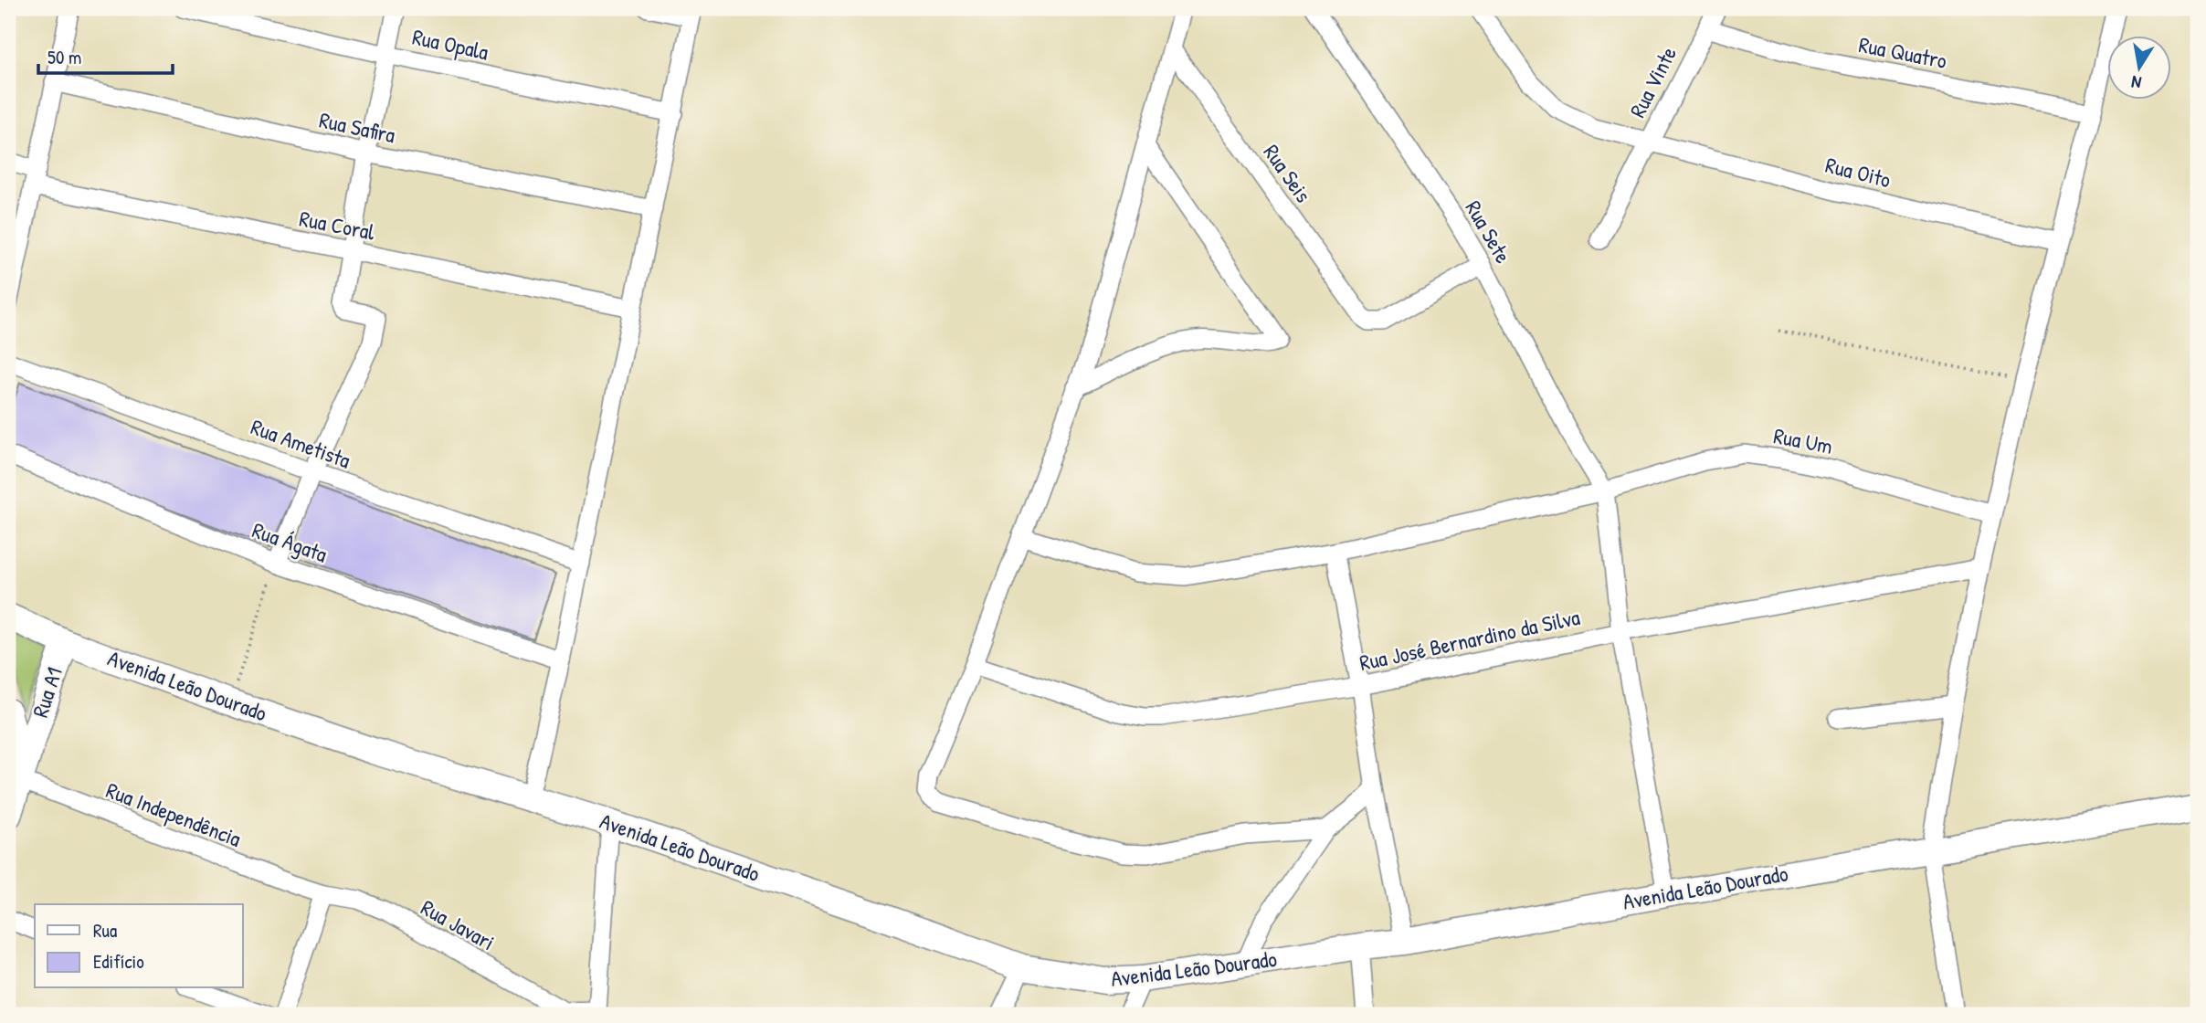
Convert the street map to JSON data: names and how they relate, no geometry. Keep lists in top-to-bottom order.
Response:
{
  "streets": {
    "main road": ["Avenida Leão Dourado", "Rua A1"],
    "street": [
      "Rua Opala",
      "Rua Quatro",
      "Rua Vinte",
      "Rua Safira",
      "Rua Oito",
      "Rua Seis",
      "Rua Coral",
      "Rua Sete",
      "Rua Um",
      "Rua Ametista",
      "Rua Ágata",
      "Rua José Bernardino da Silva",
      "Rua Independência",
      "Rua Javari"
    ]
  },
  "crossings": [
    ["Rua Quatro", "Rua Vinte"],
    ["Rua Vinte", "Rua Oito"],
    ["Rua Seis", "Rua Sete"],
    ["Rua Sete", "Rua Um"],
    ["Avenida Leão Dourado", "Rua A1"],
    ["Rua A1", "Rua Independência"],
    ["Rua Independência", "Rua Javari"]
  ],
  "legend": ["Rua", "Edifício"],
  "scale_bar": "50 m",
  "north": "bottom"
}
